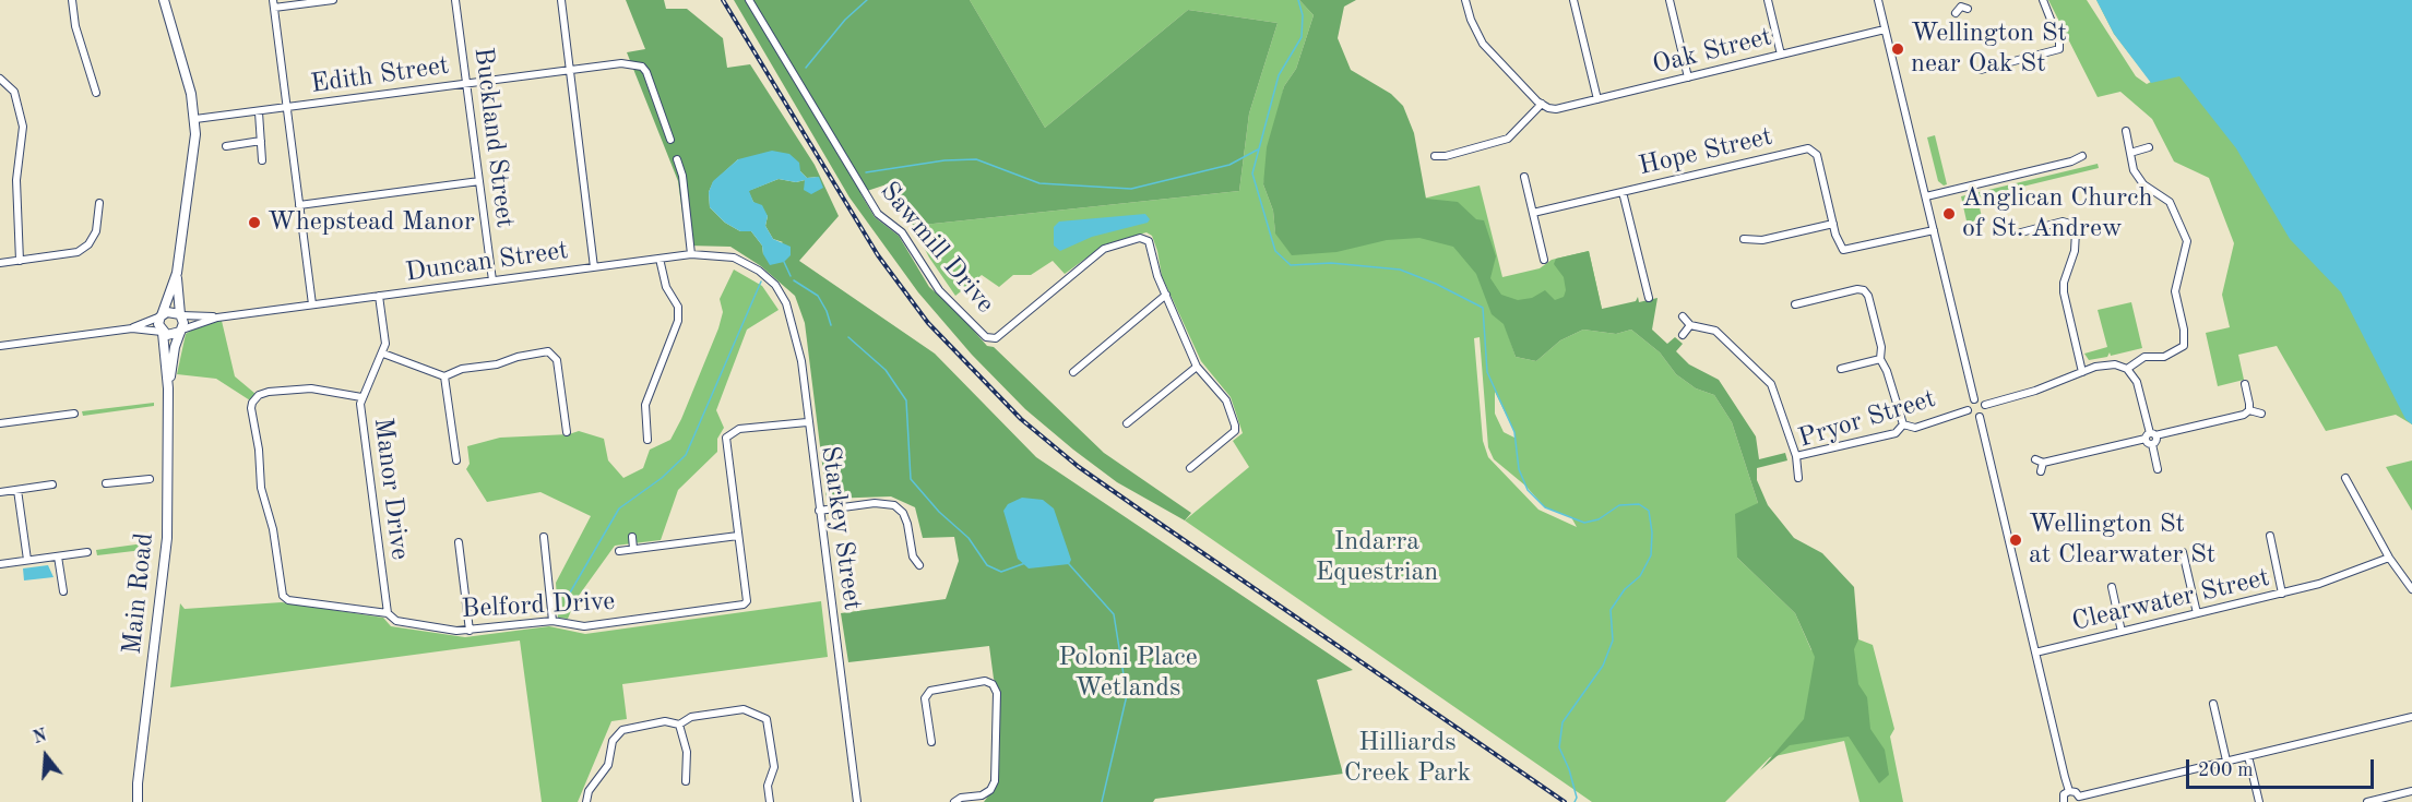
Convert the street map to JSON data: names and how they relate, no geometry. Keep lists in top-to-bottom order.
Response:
{
  "streets": {
    "main road": ["Main Road"],
    "street": [
      "Oak Street",
      "Edith Street",
      "Buckland Street",
      "Hope Street",
      "Sawmill Drive",
      "Duncan Street",
      "Pryor Street",
      "Manor Drive",
      "Starkey Street",
      "Clearwater Street",
      "Belford Drive"
    ]
  },
  "crossings": [
    ["Edith Street", "Buckland Street"],
    ["Buckland Street", "Duncan Street"],
    ["Duncan Street", "Manor Drive"],
    ["Duncan Street", "Starkey Street"],
    ["Duncan Street", "Main Road"],
    ["Manor Drive", "Belford Drive"],
    ["Starkey Street", "Belford Drive"]
  ],
  "parks": ["Indarra Equestrian", "Poloni Place Wetlands", "Hilliards Creek Park"],
  "places": [
    "Wellington St near Oak St",
    "Anglican Church of St. Andrew",
    "Whepstead Manor",
    "Wellington St at Clearwater St"
  ],
  "scale_bar": "200 m",
  "north": "top"
}
